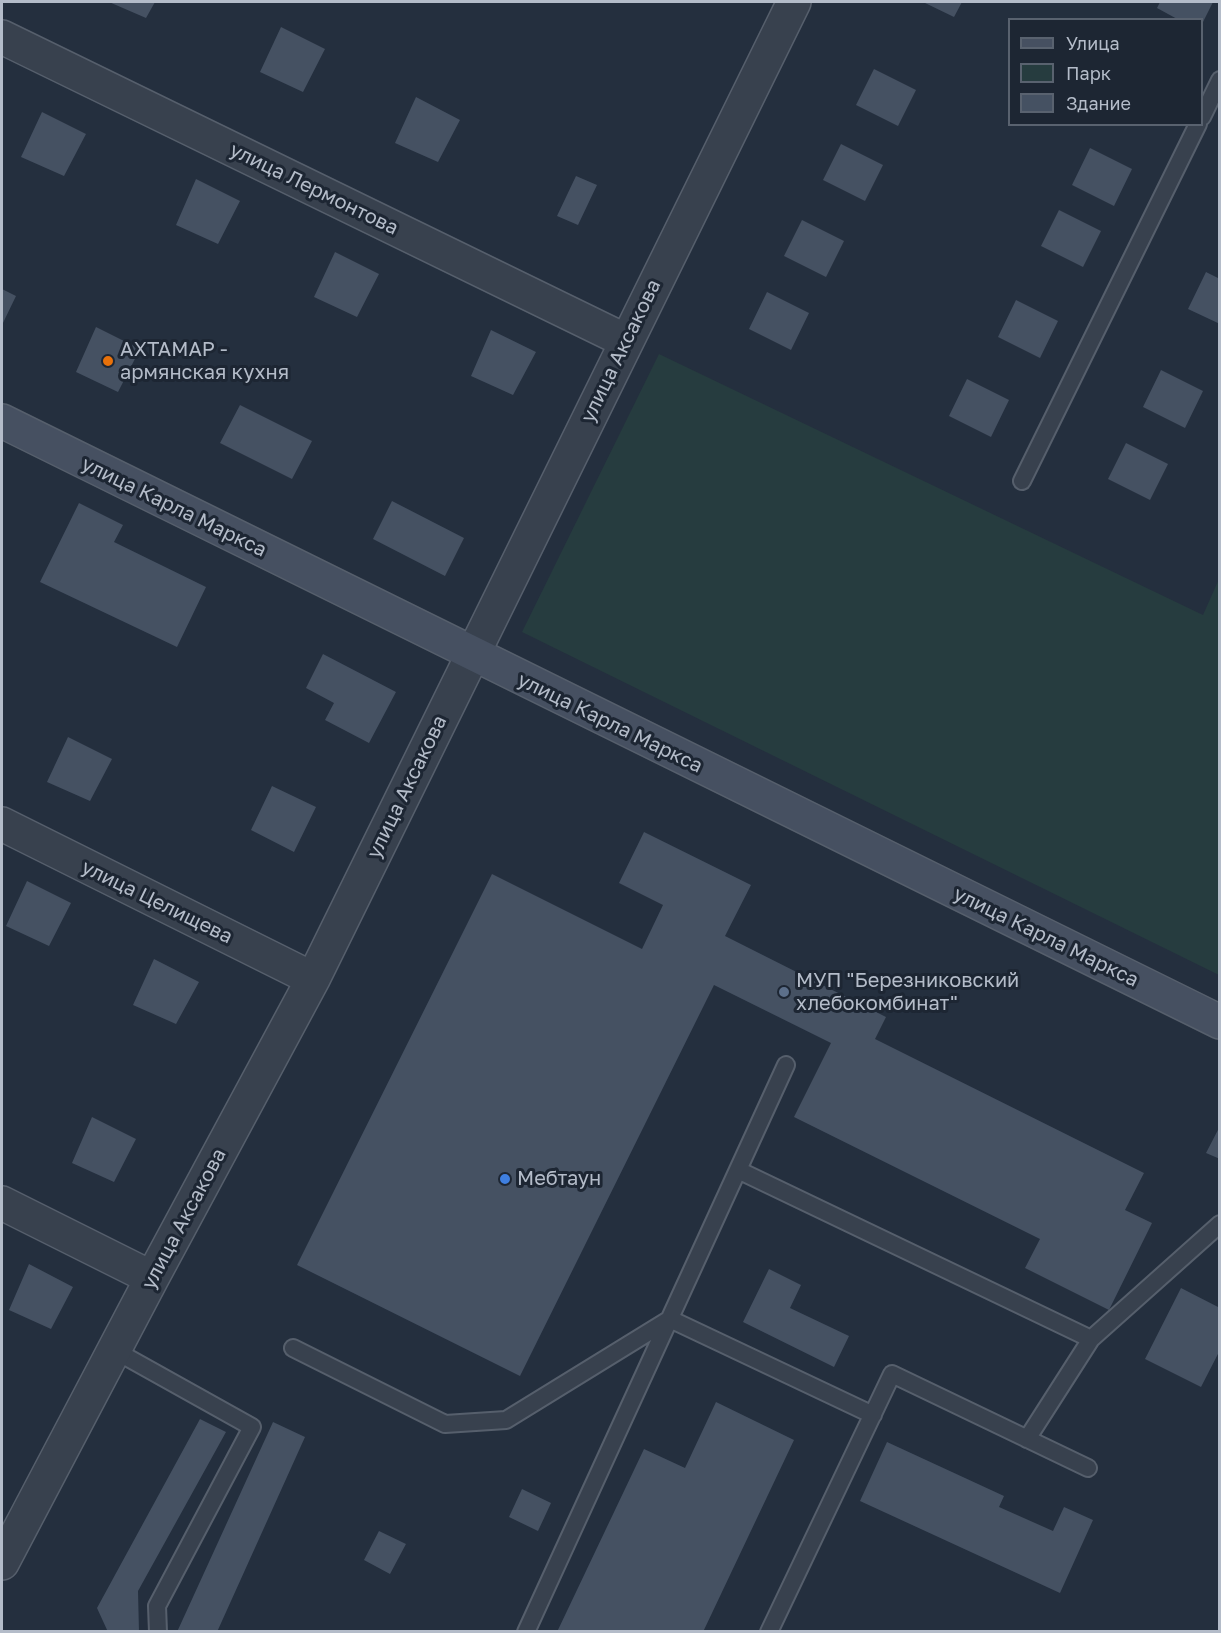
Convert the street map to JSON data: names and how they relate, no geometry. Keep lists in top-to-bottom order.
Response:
{
  "streets": {
    "main road": ["улица Карла Маркса"],
    "street": ["улица Лермонтова", "улица Аксакова", "улица Целищева"]
  },
  "crossings": [
    ["улица Лермонтова", "улица Аксакова"],
    ["улица Аксакова", "улица Карла Маркса"],
    ["улица Аксакова", "улица Целищева"]
  ],
  "places": ["АХТАМАР - армянская кухня", "МУП \"Березниковский хлебокомбинат\"", "Мебтаун"],
  "legend": ["Улица", "Парк", "Здание"]
}
